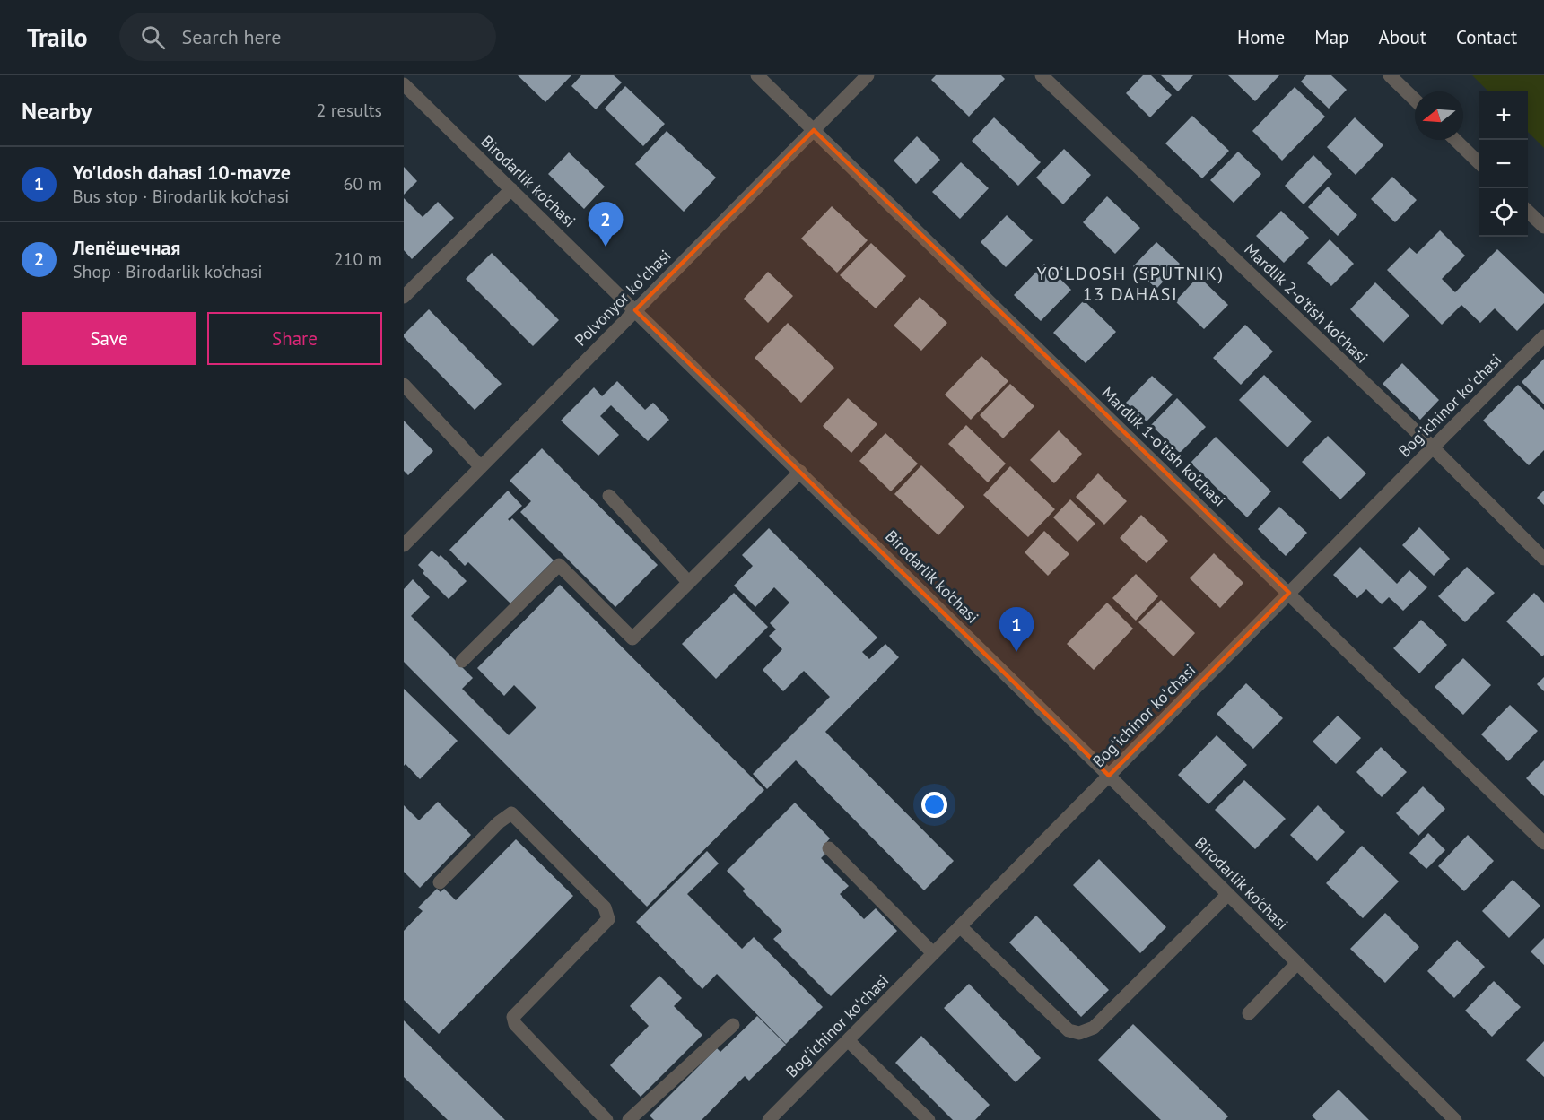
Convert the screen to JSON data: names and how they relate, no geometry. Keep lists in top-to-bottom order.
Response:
{
  "streets": {
    "street": [
      "Birodarlik ko'chasi",
      "Polvonyor koʻchasi",
      "Mardlik 2-o'tish ko'chasi",
      "Bogʻichinor koʻchasi",
      "Mardlik 1-o'tish ko'chasi"
    ]
  },
  "crossings": [
    ["Birodarlik ko'chasi", "Polvonyor koʻchasi"],
    ["Birodarlik ko'chasi", "Bogʻichinor koʻchasi"],
    ["Polvonyor koʻchasi", "Mardlik 1-o'tish ko'chasi"],
    ["Mardlik 2-o'tish ko'chasi", "Bogʻichinor koʻchasi"],
    ["Bogʻichinor koʻchasi", "Mardlik 1-o'tish ko'chasi"]
  ],
  "districts": ["YO‘LDOSH (SPUTNIK) 13 DAHASI"],
  "north": "left",
  "page": {
    "header": "Trailo",
    "search": "Search here",
    "nav": [
      "Home",
      "Map",
      "About",
      "Contact"
    ],
    "heading": ["Nearby", "2 results"],
    "map_buttons": ["+", "−"],
    "list": [
      {
        "mark": "1",
        "name": "Yo'ldosh dahasi 10-mavze",
        "note": "Bus stop · Birodarlik ko'chasi",
        "value": "60 m"
      },
      {
        "mark": "2",
        "name": "Лепёшечная",
        "note": "Shop · Birodarlik ko'chasi",
        "value": "210 m"
      }
    ],
    "pins": ["2", "1"],
    "buttons": ["Save", "Share"]
  }
}
